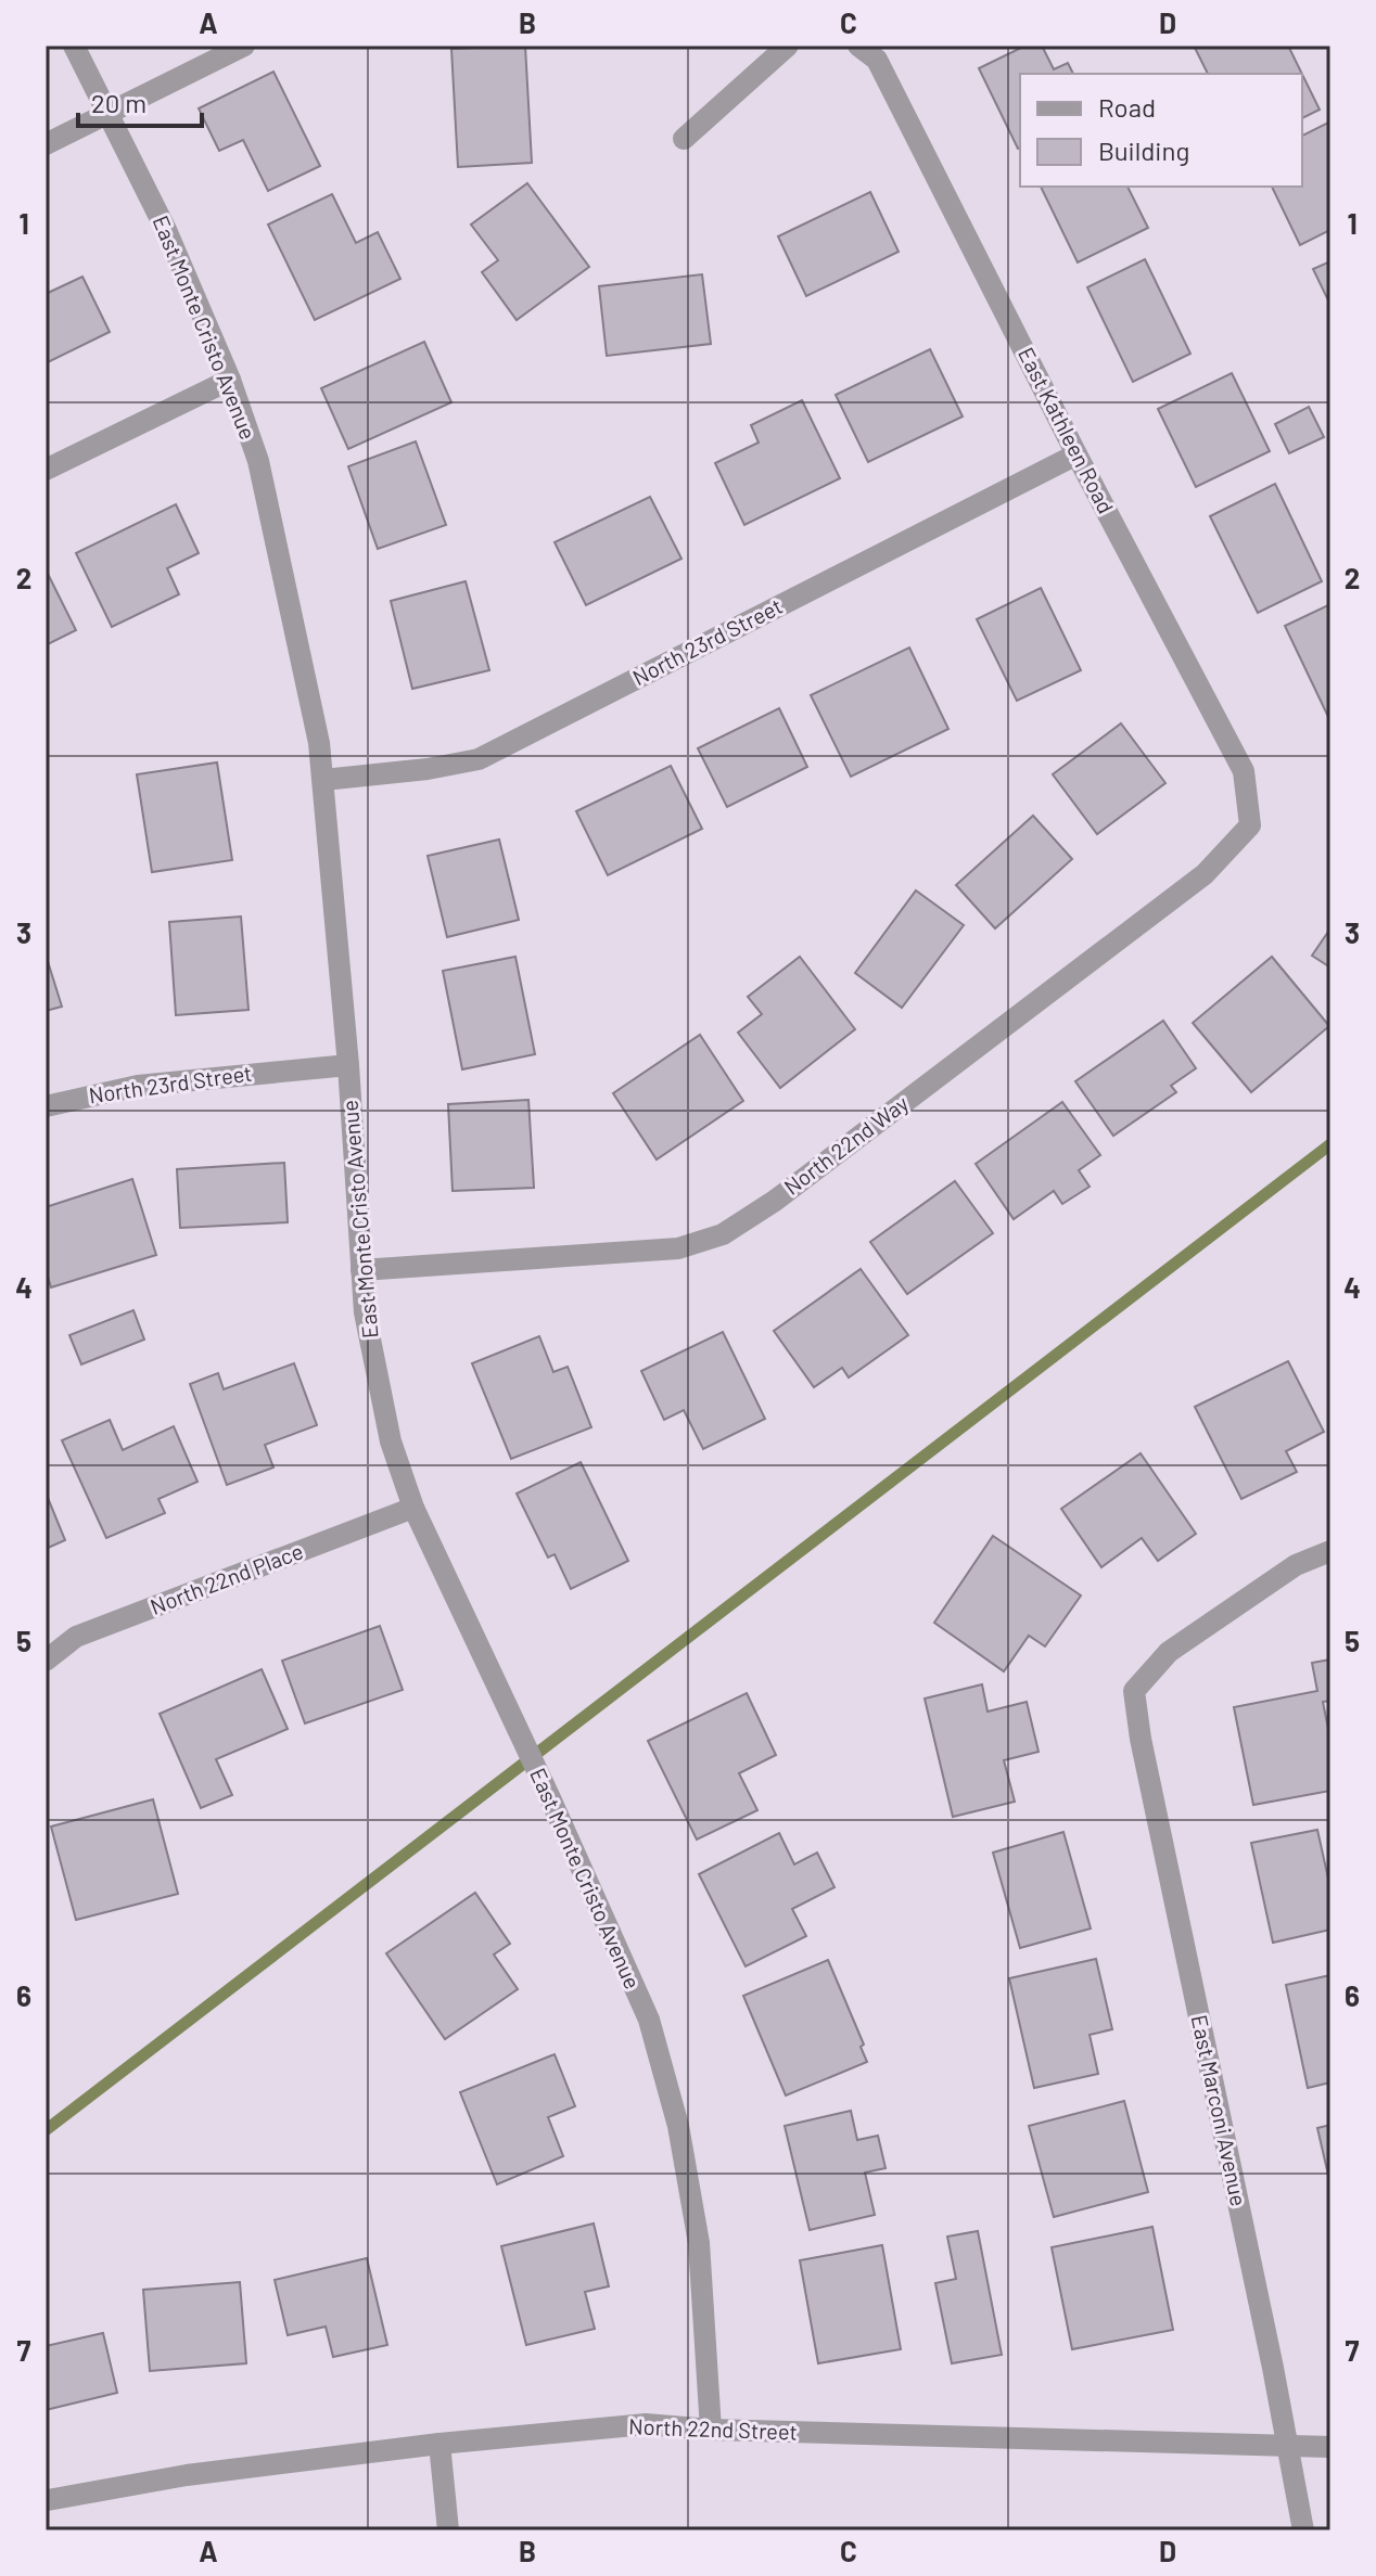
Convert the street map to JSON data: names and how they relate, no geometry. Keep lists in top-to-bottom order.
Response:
{
  "streets": {
    "street": [
      "East Monte Cristo Avenue",
      "East Kathleen Road",
      "North 23rd Street",
      "North 22nd Way",
      "North 22nd Place",
      "East Marconi Avenue",
      "North 22nd Street"
    ]
  },
  "crossings": [
    ["East Monte Cristo Avenue", "North 23rd Street"],
    ["East Monte Cristo Avenue", "North 22nd Way"],
    ["East Monte Cristo Avenue", "North 22nd Place"],
    ["East Monte Cristo Avenue", "North 22nd Street"],
    ["East Kathleen Road", "North 23rd Street"],
    ["East Kathleen Road", "North 22nd Way"],
    ["East Marconi Avenue", "North 22nd Street"]
  ],
  "legend": ["Road", "Building"],
  "scale_bar": "20 m",
  "grid": {
    "columns": [
      "A",
      "B",
      "C",
      "D"
    ],
    "rows": [
      "1",
      "2",
      "3",
      "4",
      "5",
      "6",
      "7"
    ]
  }
}
